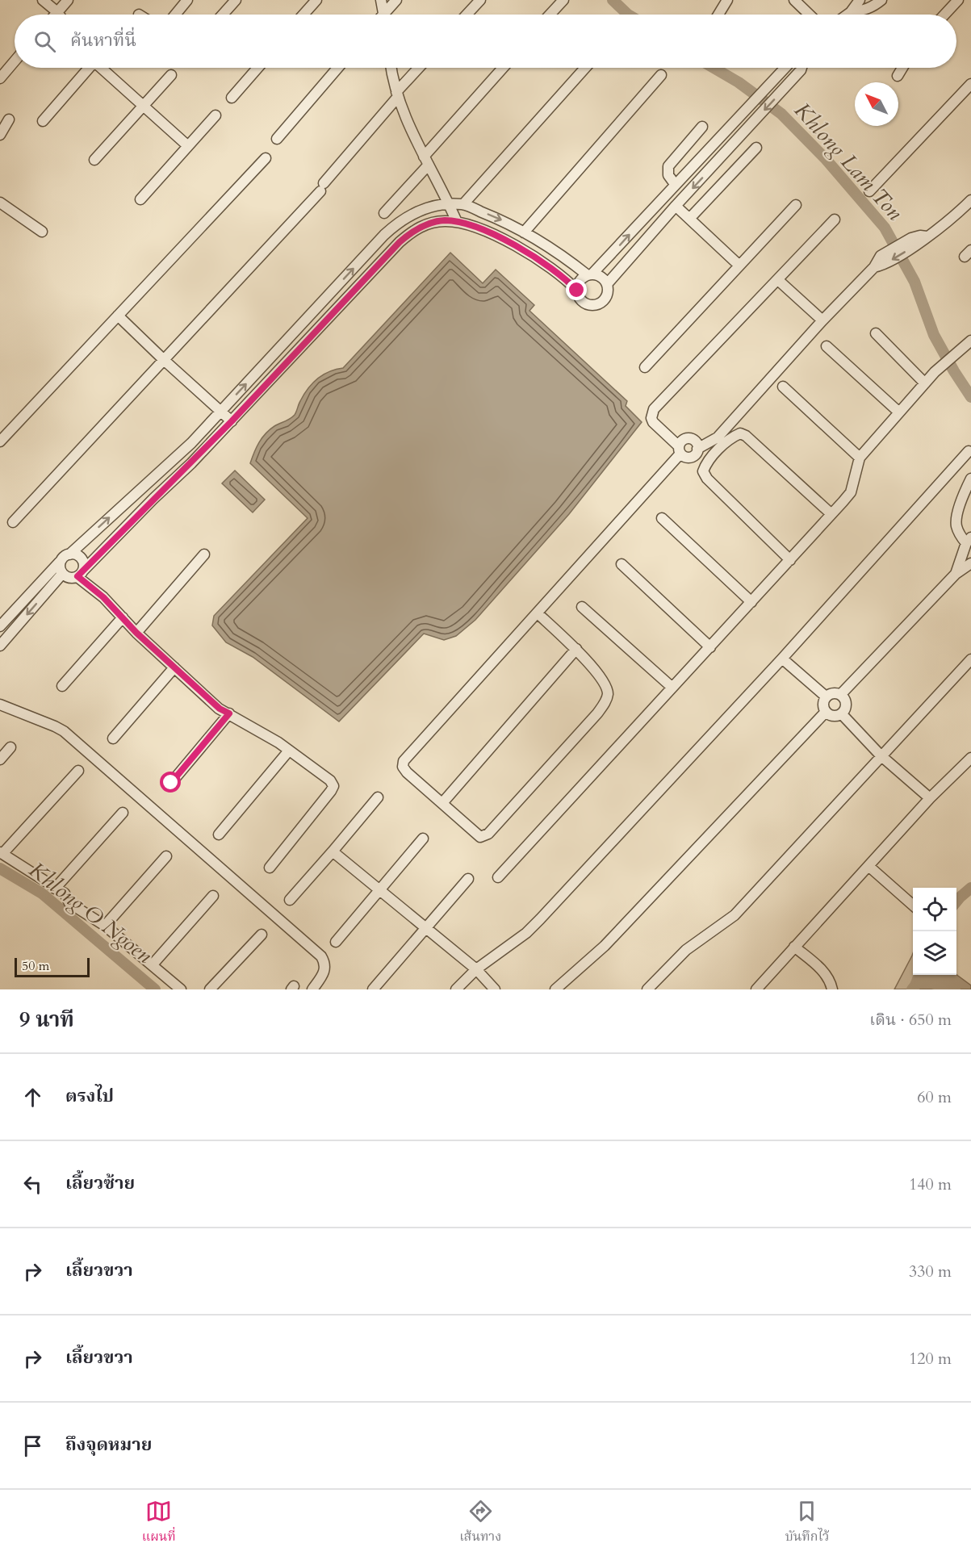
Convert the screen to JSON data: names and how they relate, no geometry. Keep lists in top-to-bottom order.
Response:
{
  "water": ["Khlong Lam Ton", "Khlong O Ngoen"],
  "scale_bar": "50 m",
  "north": "top left",
  "page": {
    "search": "ค้นหาที่นี่",
    "scale": "50 m",
    "heading": ["9 นาที", "เดิน · 650 m"],
    "list": [
      ["ตรงไป", "60 m"],
      ["เลี้ยวซ้าย", "140 m"],
      ["เลี้ยวขวา", "330 m"],
      ["เลี้ยวขวา", "120 m"],
      "ถึงจุดหมาย"
    ],
    "nav": ["แผนที่", "เส้นทาง", "บันทึกไว้"]
  }
}
